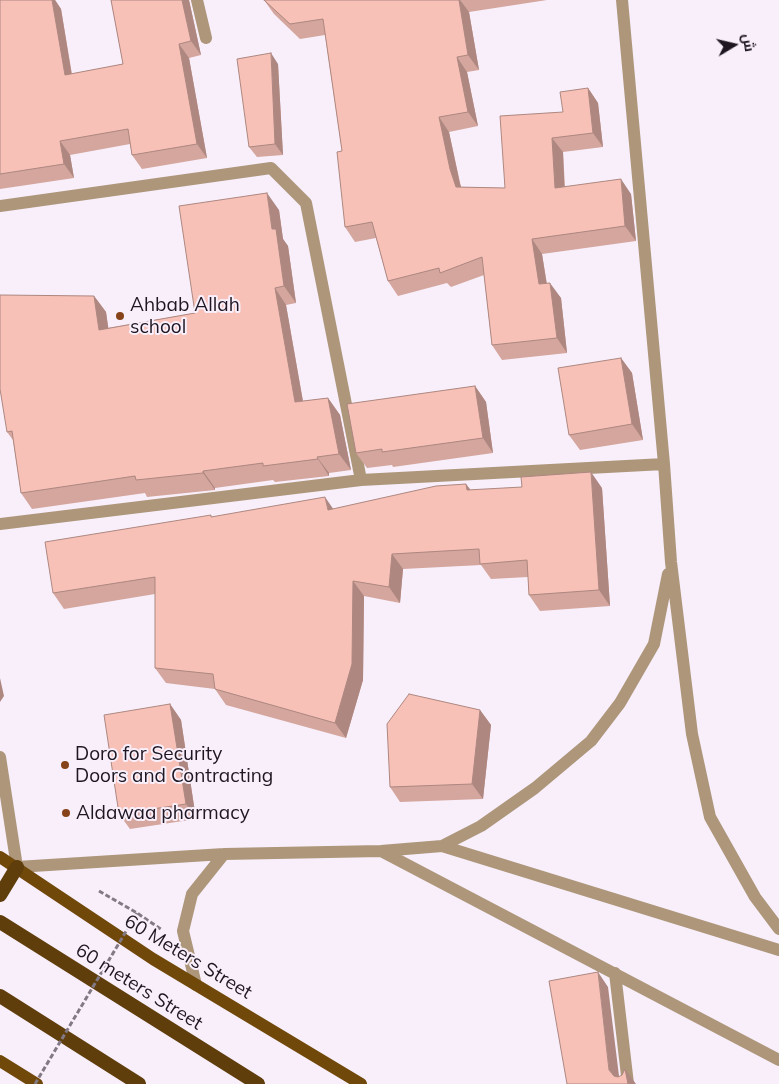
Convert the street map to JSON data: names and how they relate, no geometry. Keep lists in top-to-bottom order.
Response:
{
  "streets": {
    "highway": ["60 meters Street"],
    "main road": ["60 Meters Street"]
  },
  "places": ["Ahbab Allah school", "Doro for Security Doors and Contracting", "Aldawaa pharmacy"],
  "north": "right"
}
